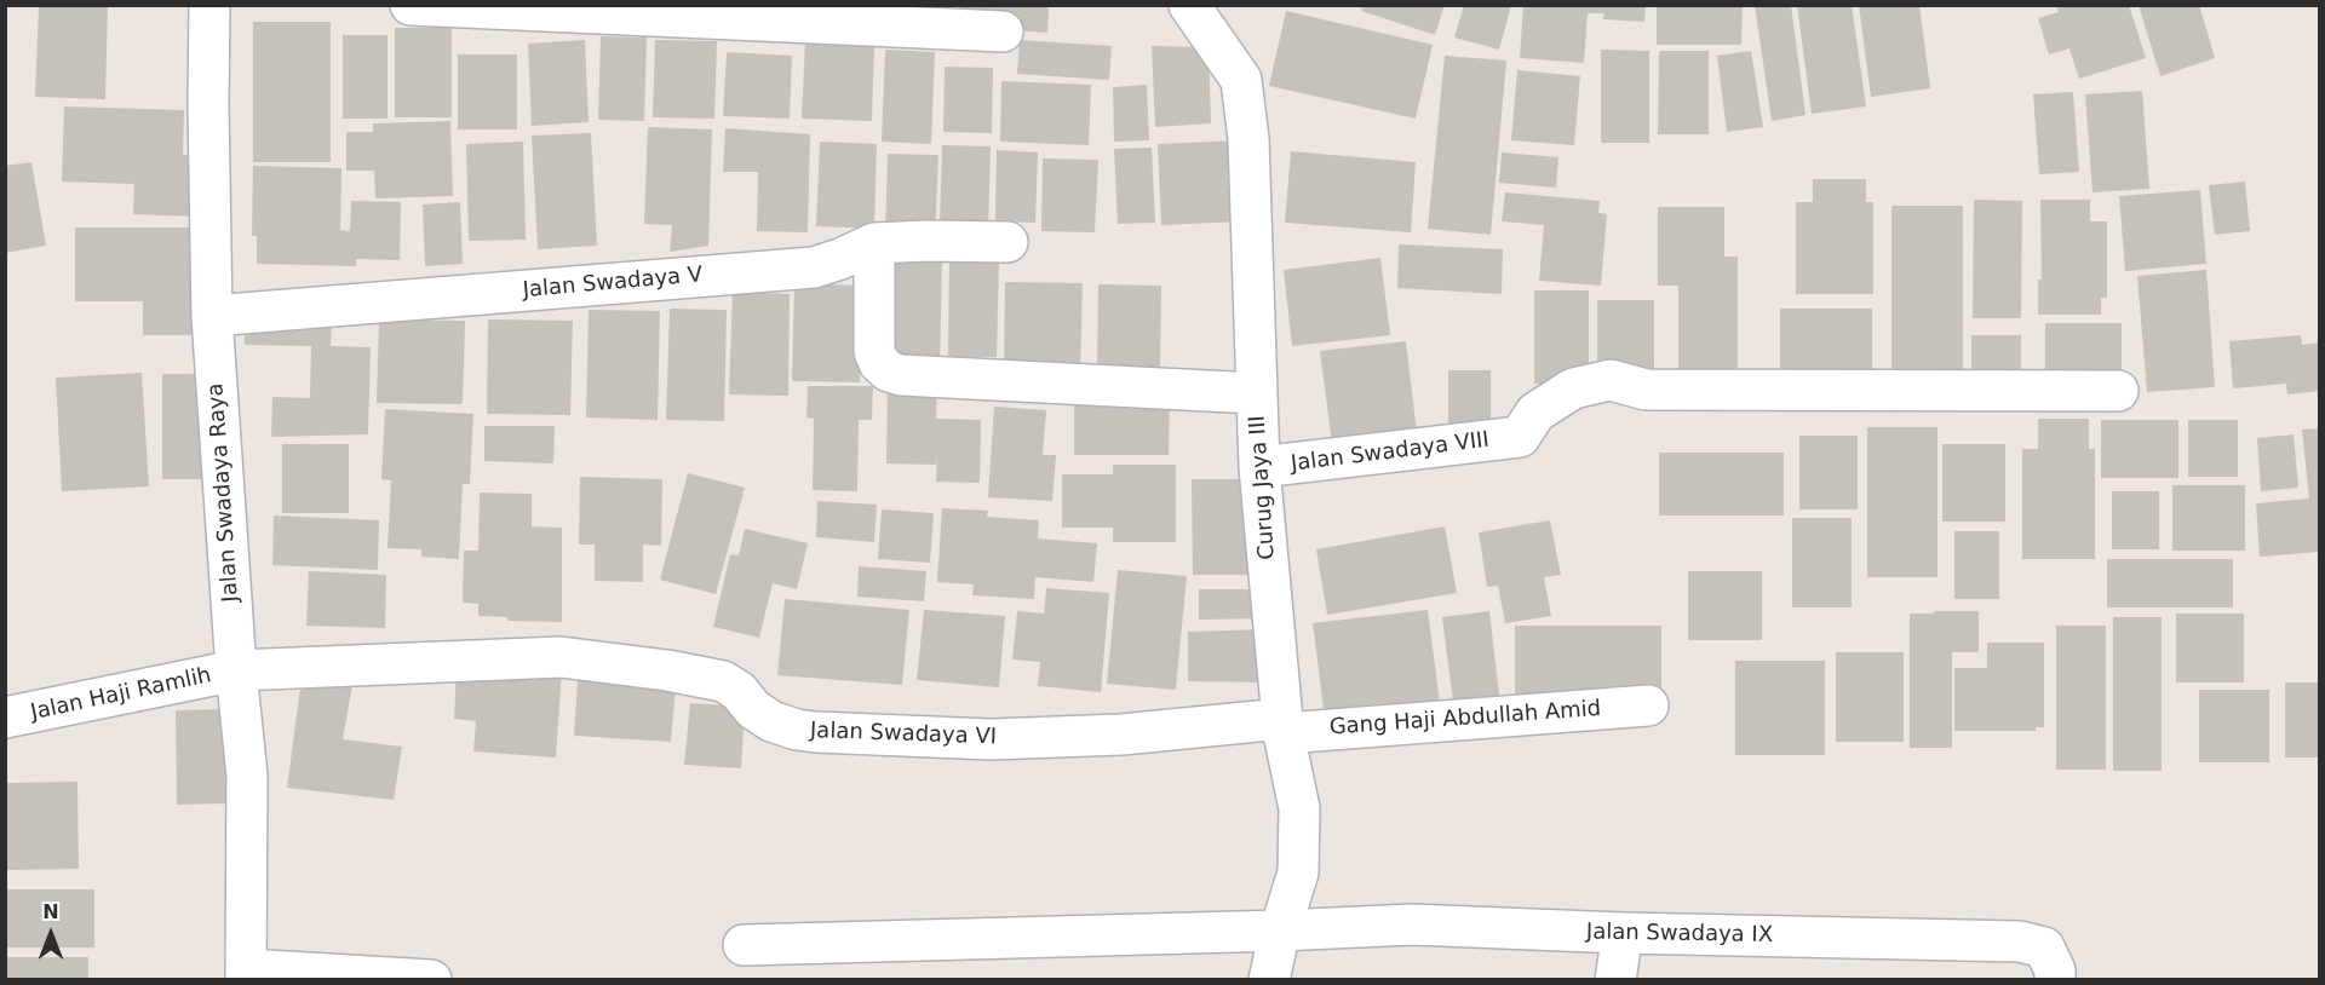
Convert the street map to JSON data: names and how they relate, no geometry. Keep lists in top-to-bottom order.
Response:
{
  "streets": {
    "street": [
      "Jalan Swadaya V",
      "Jalan Swadaya VIII",
      "Curug Jaya III",
      "Jalan Swadaya Raya",
      "Jalan Haji Ramlih",
      "Gang Haji Abdullah Amid",
      "Jalan Swadaya VI",
      "Jalan Swadaya IX"
    ]
  },
  "crossings": [
    ["Jalan Swadaya V", "Jalan Swadaya Raya"],
    ["Jalan Swadaya VIII", "Curug Jaya III"],
    ["Curug Jaya III", "Gang Haji Abdullah Amid"],
    ["Curug Jaya III", "Jalan Swadaya VI"],
    ["Curug Jaya III", "Jalan Swadaya IX"],
    ["Jalan Swadaya Raya", "Jalan Haji Ramlih"],
    ["Jalan Swadaya Raya", "Jalan Swadaya VI"],
    ["Jalan Haji Ramlih", "Jalan Swadaya VI"],
    ["Gang Haji Abdullah Amid", "Jalan Swadaya VI"]
  ],
  "north": "top"
}
